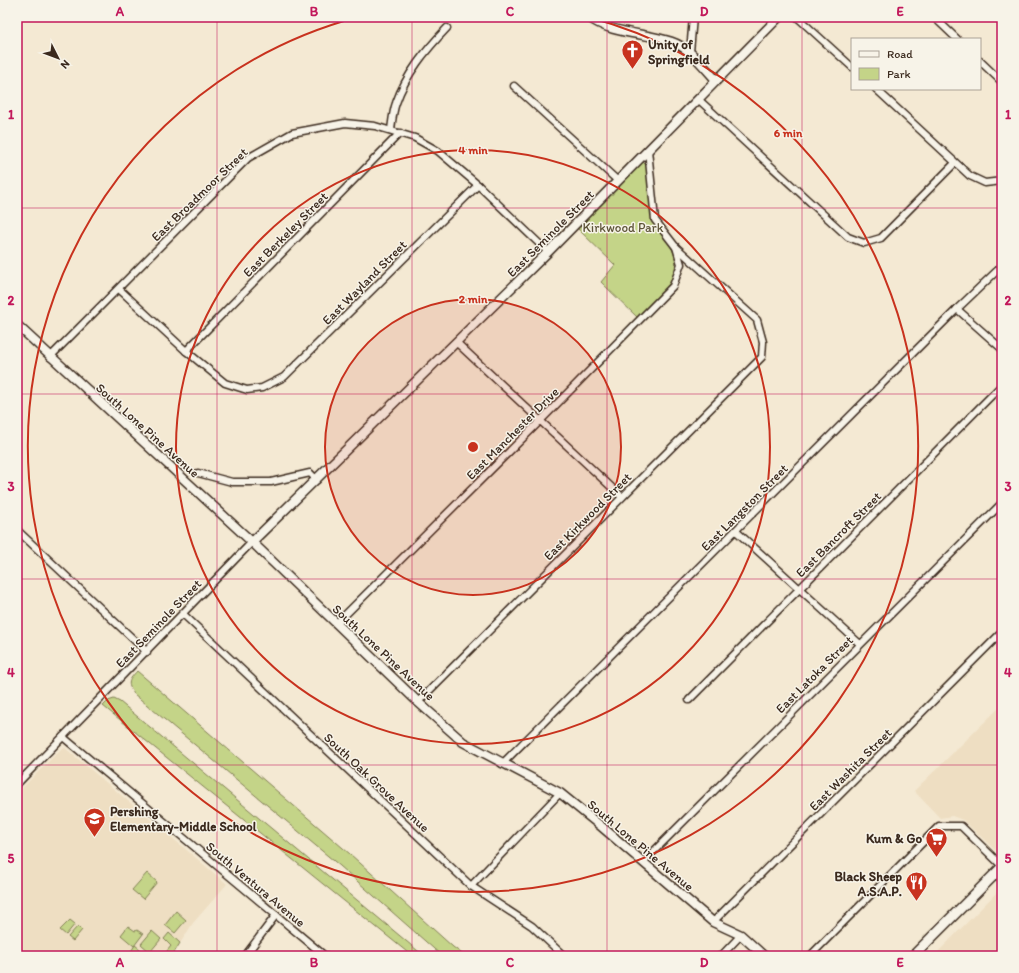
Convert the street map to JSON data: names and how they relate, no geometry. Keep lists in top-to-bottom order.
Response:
{
  "streets": {
    "main road": ["East Seminole Street", "South Lone Pine Avenue"],
    "street": [
      "East Broadmoor Street",
      "East Berkeley Street",
      "East Wayland Street",
      "East Manchester Drive",
      "East Langston Street",
      "East Kirkwood Street",
      "East Bancroft Street",
      "East Latoka Street",
      "East Washita Street",
      "South Oak Grove Avenue",
      "South Ventura Avenue"
    ]
  },
  "crossings": [
    ["East Broadmoor Street", "East Seminole Street"],
    ["East Broadmoor Street", "East Berkeley Street"],
    ["East Broadmoor Street", "East Wayland Street"],
    ["East Broadmoor Street", "South Lone Pine Avenue"],
    ["East Seminole Street", "South Lone Pine Avenue"],
    ["East Seminole Street", "South Oak Grove Avenue"],
    ["East Seminole Street", "South Ventura Avenue"],
    ["East Berkeley Street", "East Wayland Street"],
    ["South Lone Pine Avenue", "East Manchester Drive"],
    ["South Lone Pine Avenue", "East Langston Street"],
    ["South Lone Pine Avenue", "East Kirkwood Street"],
    ["South Lone Pine Avenue", "East Latoka Street"],
    ["South Lone Pine Avenue", "East Washita Street"],
    ["East Manchester Drive", "East Kirkwood Street"]
  ],
  "parks": ["Kirkwood Park"],
  "places": {
    "church": ["Unity of Springfield"],
    "school or university": ["Pershing Elementary-Middle School"],
    "supermarket": ["Kum & Go"],
    "restaurant": ["Black Sheep A.S.A.P."]
  },
  "legend": ["Road", "Park"],
  "north": "bottom right",
  "grid": {
    "columns": [
      "A",
      "B",
      "C",
      "D",
      "E"
    ],
    "rows": [
      "1",
      "2",
      "3",
      "4",
      "5"
    ]
  },
  "rings": ["6 min", "4 min", "2 min"]
}
